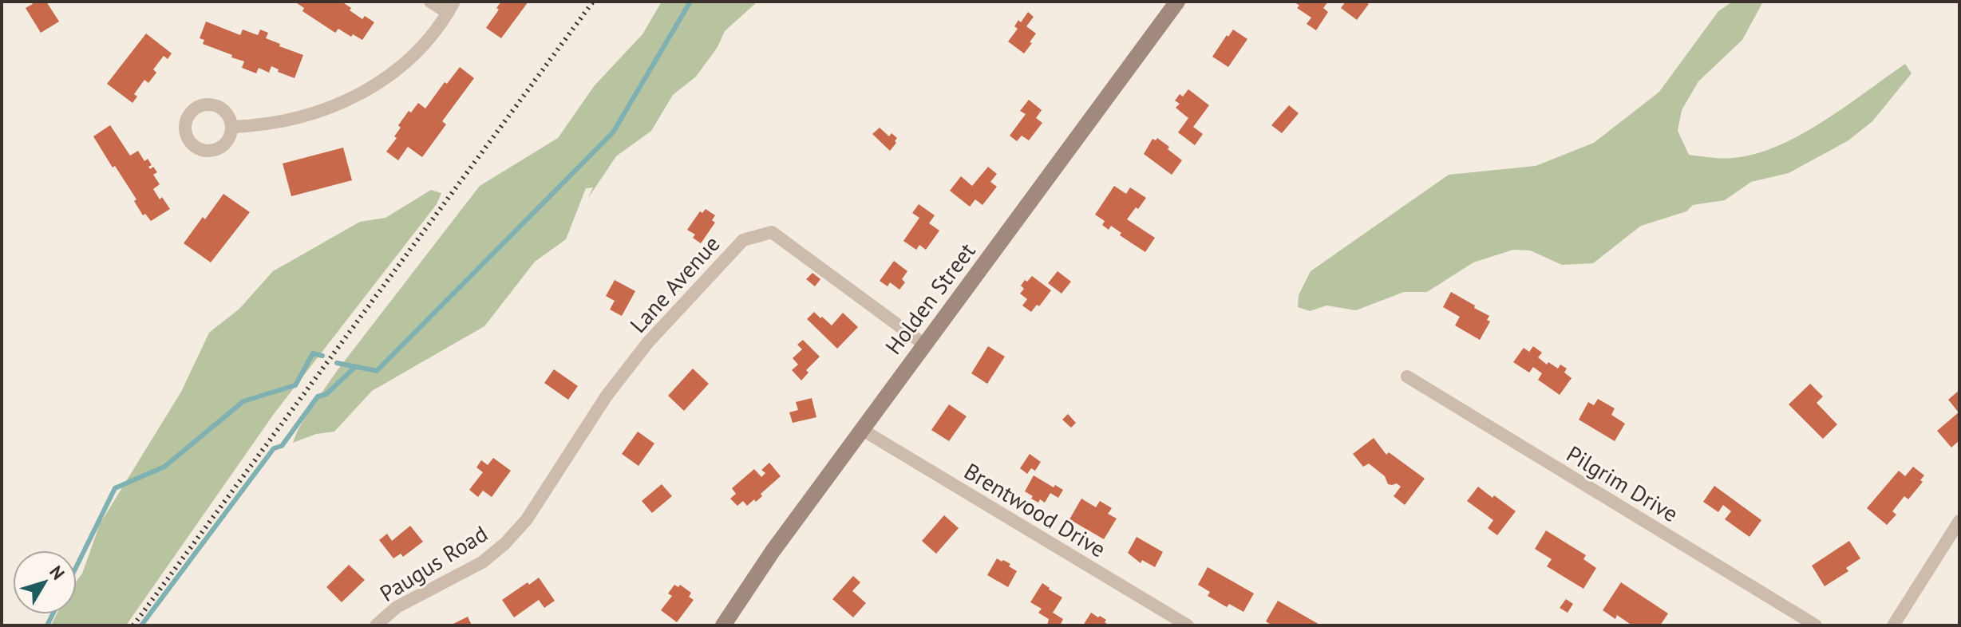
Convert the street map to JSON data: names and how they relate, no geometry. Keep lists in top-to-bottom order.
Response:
{
  "streets": {
    "main road": ["Holden Street"],
    "street": [
      "Lane Avenue",
      "Pilgrim Drive",
      "Brentwood Drive",
      "Paugus Road"
    ]
  },
  "crossings": [
    ["Lane Avenue", "Holden Street"],
    ["Lane Avenue", "Paugus Road"],
    ["Holden Street", "Brentwood Drive"]
  ],
  "north": "top right"
}
